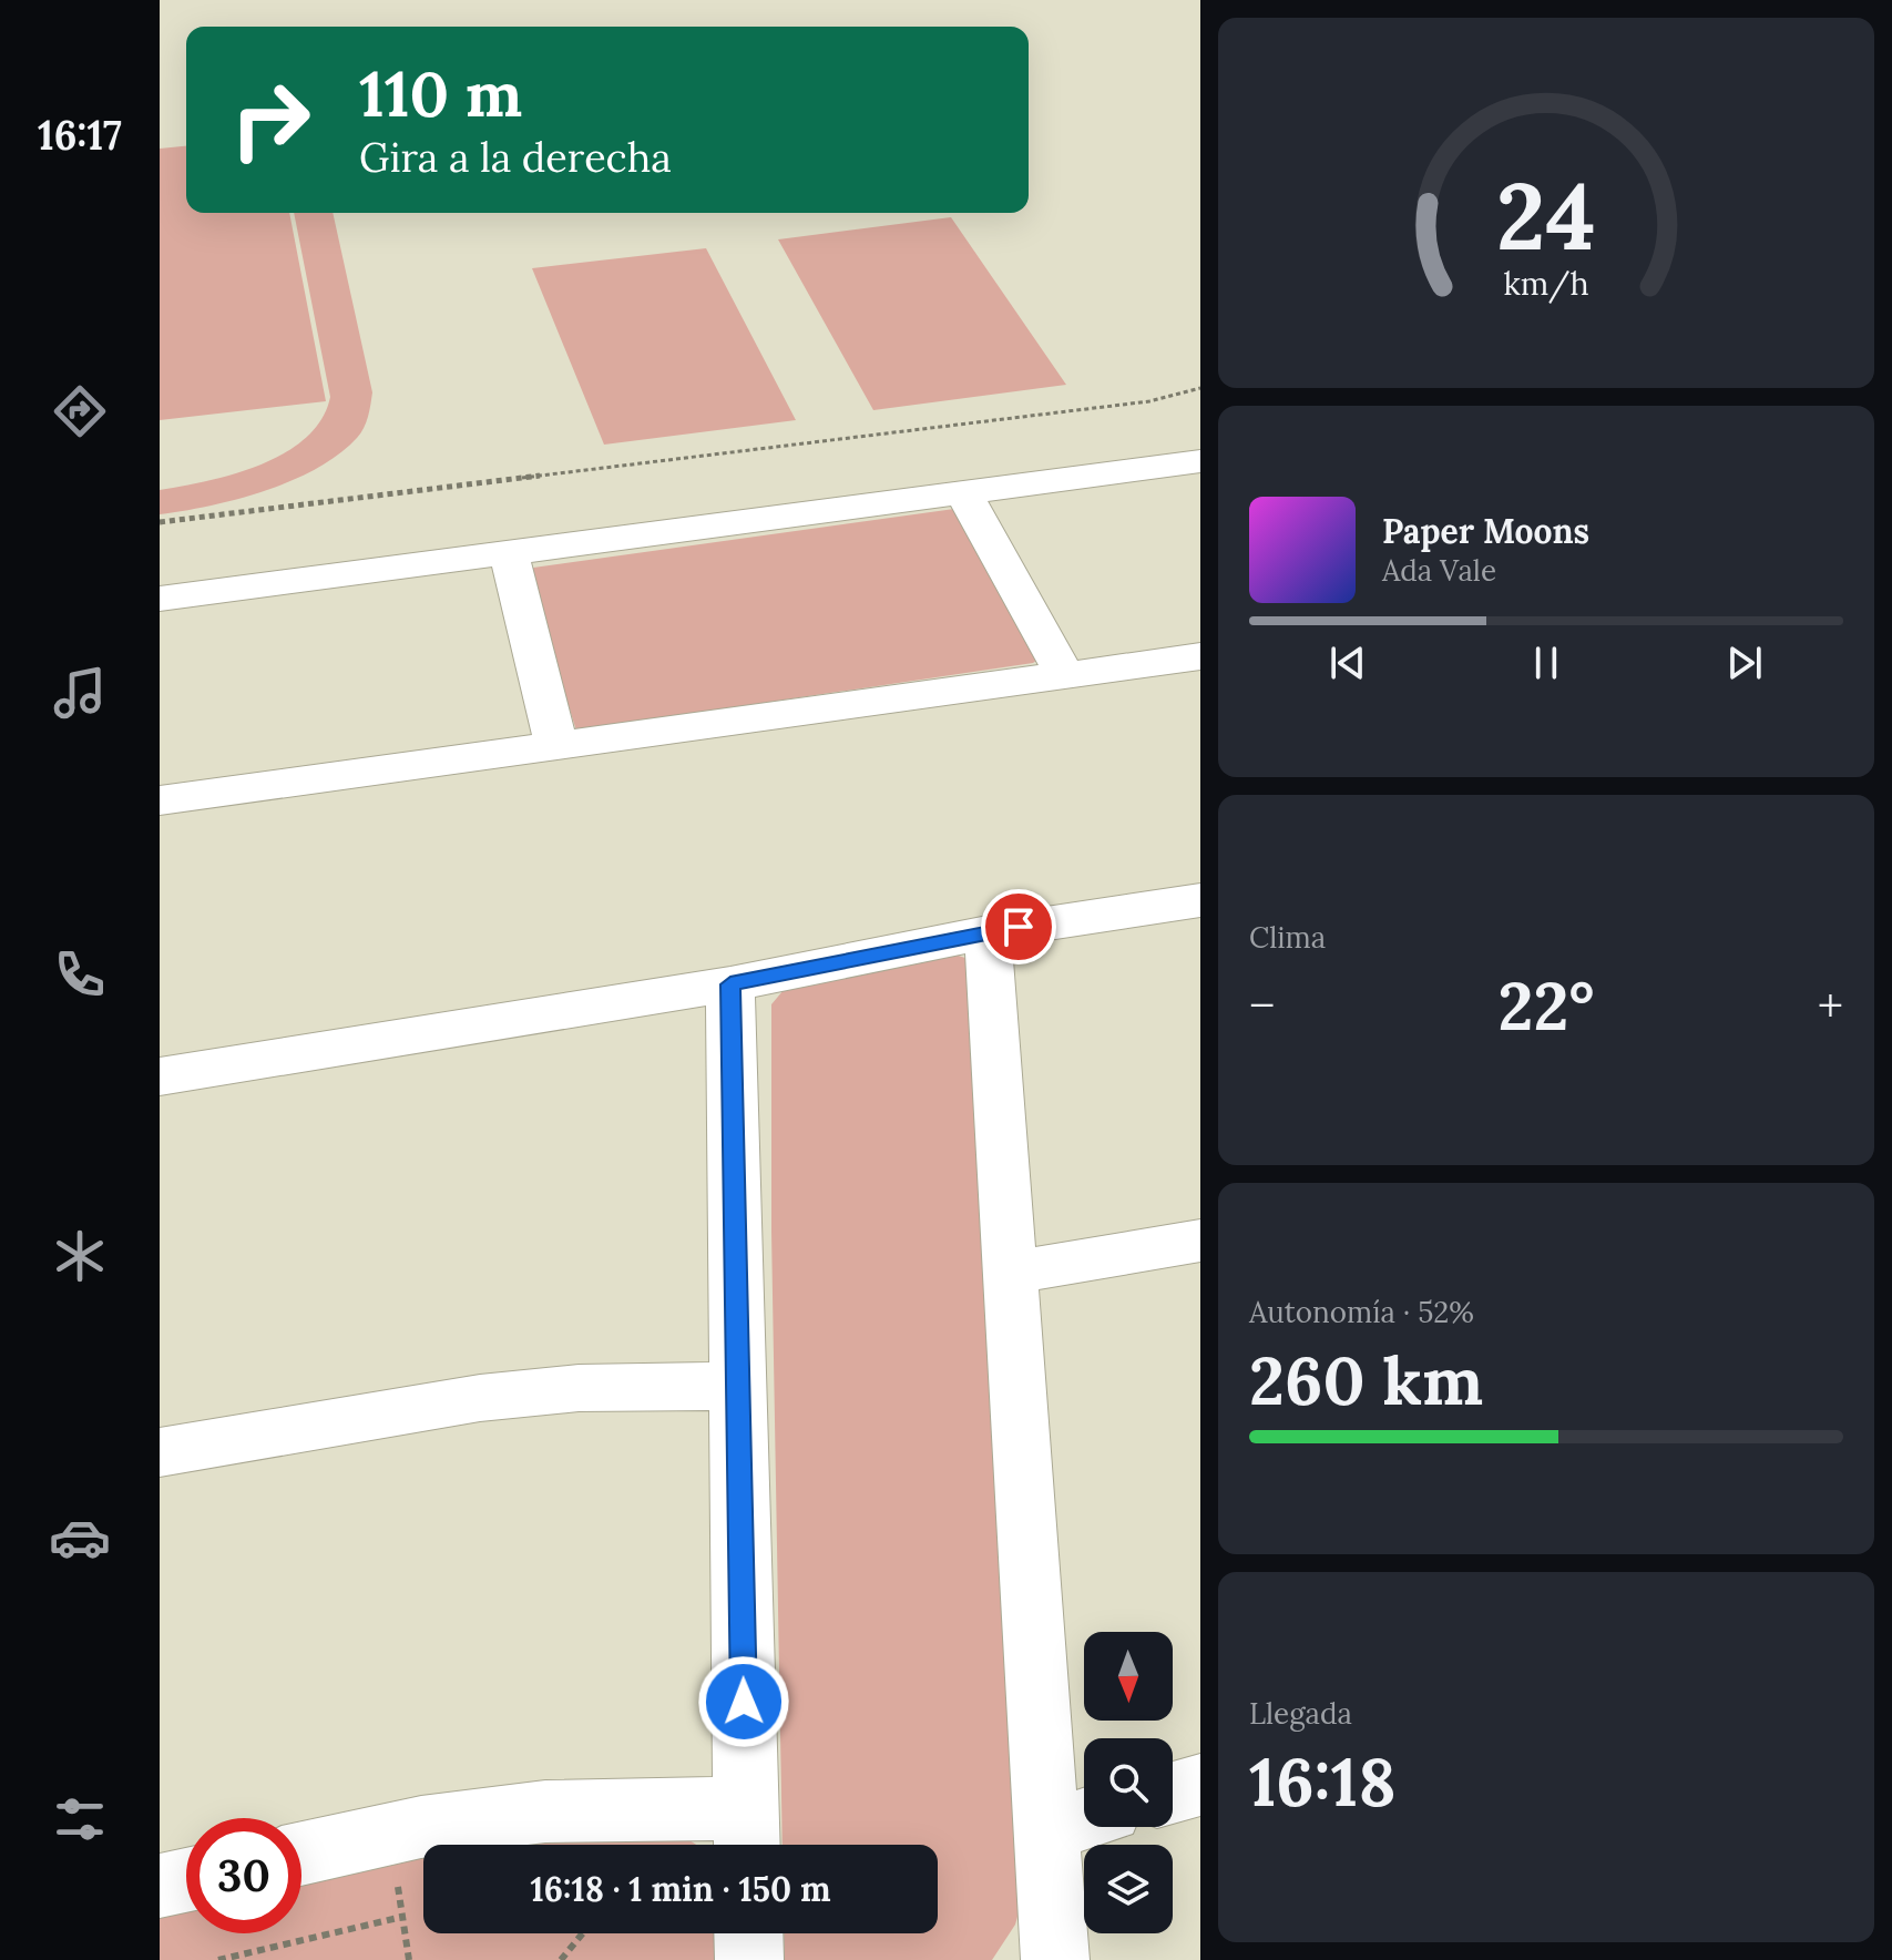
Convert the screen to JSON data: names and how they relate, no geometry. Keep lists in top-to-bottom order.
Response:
{
  "north": "bottom",
  "page": {
    "tabs": "16:17",
    "turn": ["110 m", "Gira a la derecha"],
    "song": ["Paper Moons", "Ada Vale"],
    "tile": [
      "Clima",
      ["Autonomía · 52%", "260 km"],
      ["Llegada", "16:18"]
    ],
    "heat": ["−", "22°", "+"],
    "limit": "30",
    "trip": "16:18 · 1 min · 150 m",
    "gauge": ["24", "km/h"]
  }
}
